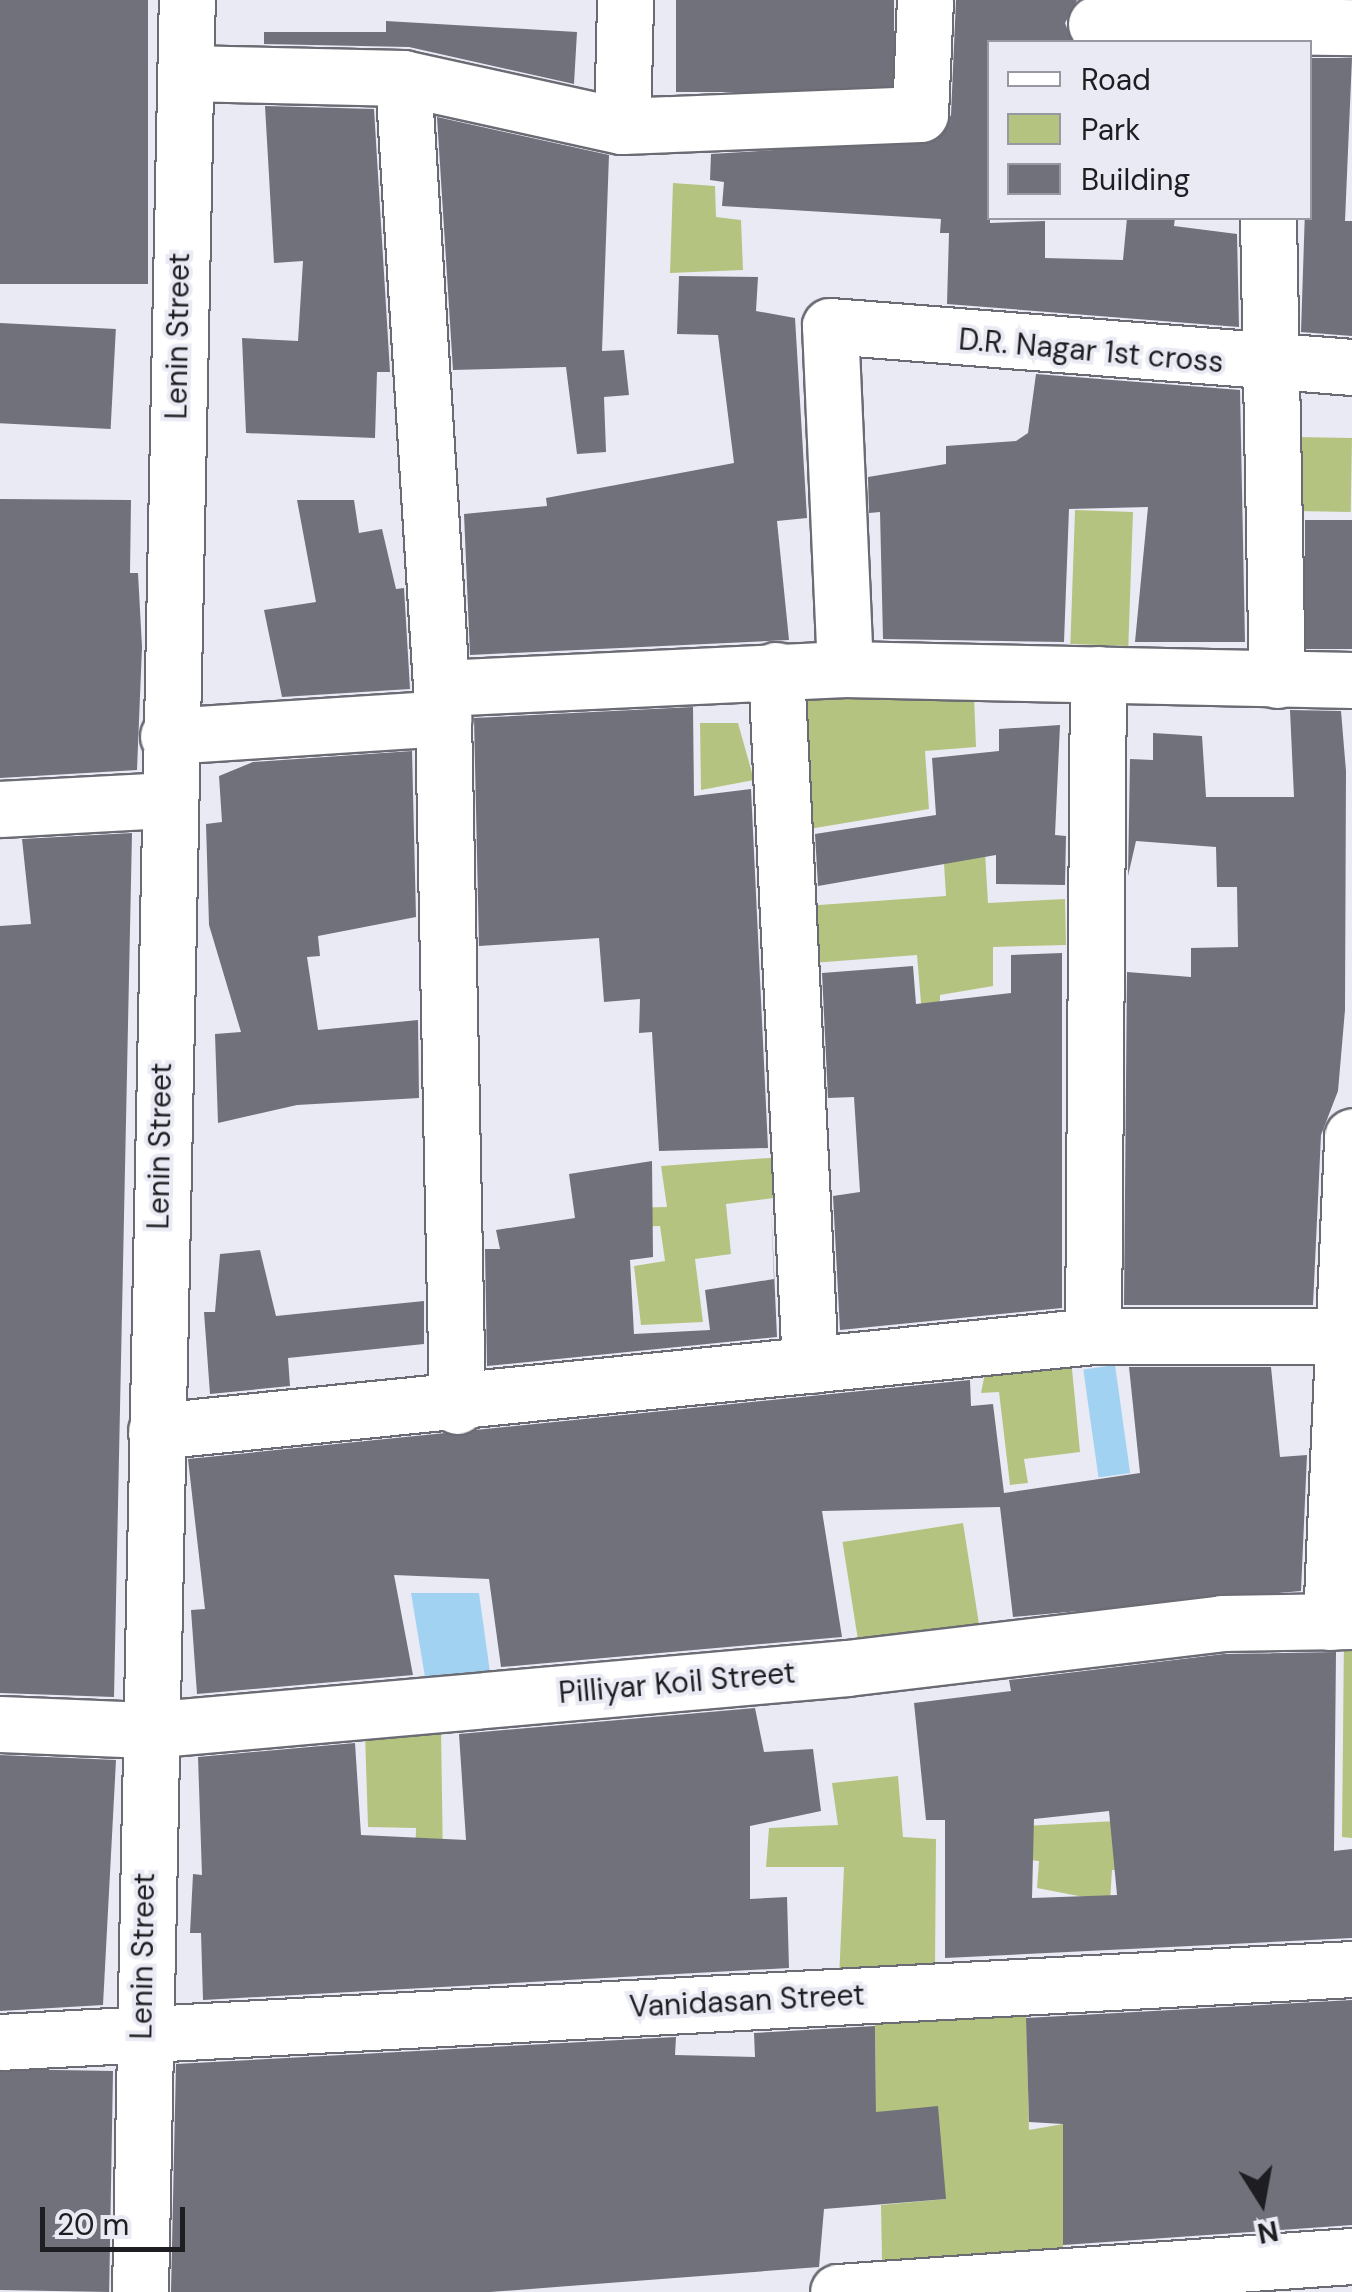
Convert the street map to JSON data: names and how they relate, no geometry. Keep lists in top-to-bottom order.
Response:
{
  "streets": {
    "street": [
      "Lenin Street",
      "D.R. Nagar 1st cross",
      "Pilliyar Koil Street",
      "Vanidasan Street"
    ]
  },
  "crossings": [
    ["Lenin Street", "Pilliyar Koil Street"],
    ["Lenin Street", "Vanidasan Street"]
  ],
  "legend": ["Road", "Park", "Building"],
  "scale_bar": "20 m",
  "north": "bottom"
}
